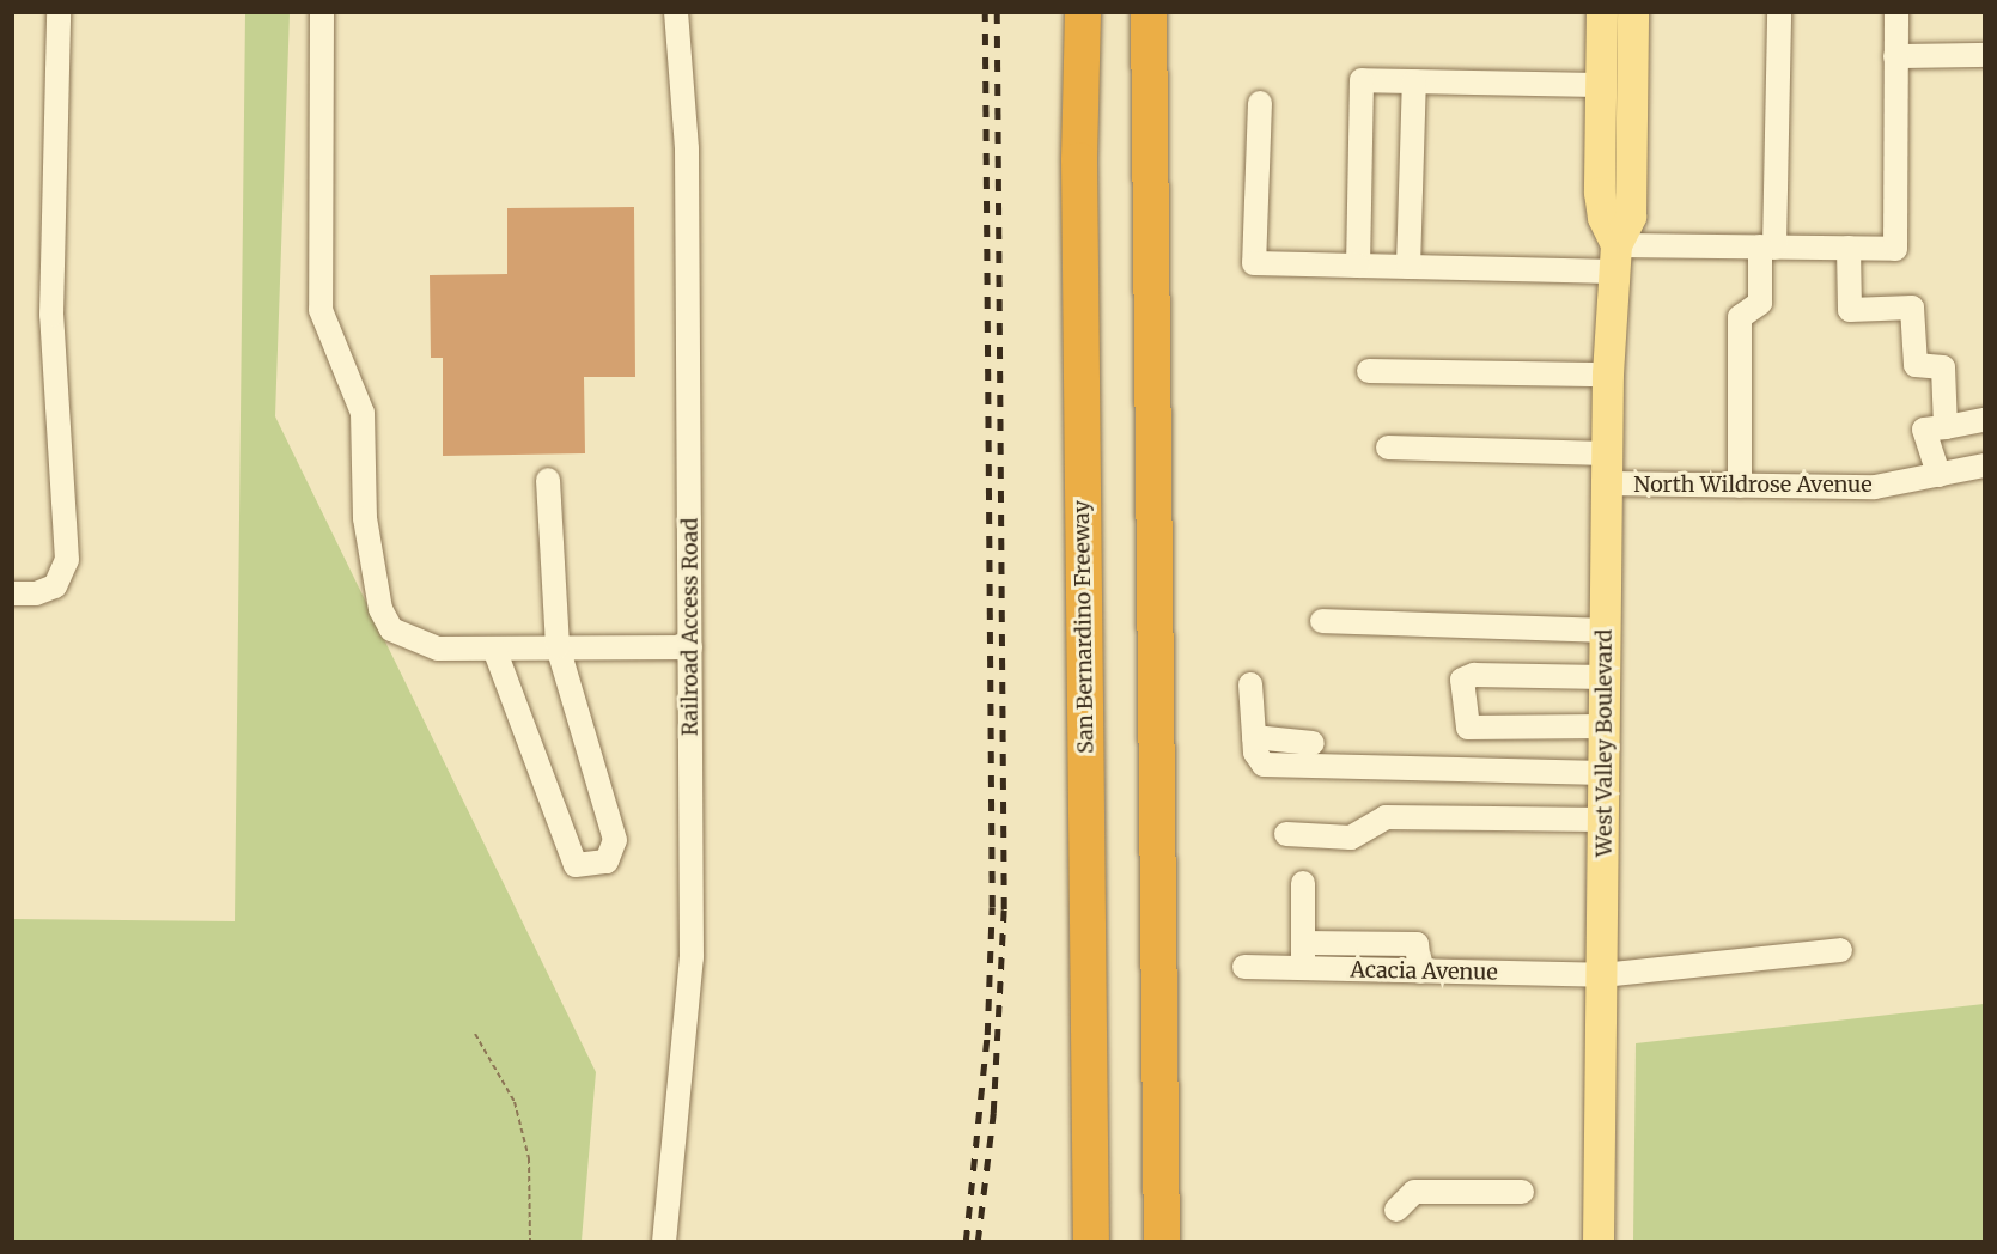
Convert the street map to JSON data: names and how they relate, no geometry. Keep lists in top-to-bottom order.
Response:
{
  "streets": {
    "highway": ["San Bernardino Freeway"],
    "main road": ["West Valley Boulevard"],
    "street": ["North Wildrose Avenue", "Railroad Access Road", "Acacia Avenue"]
  },
  "crossings": [
    ["North Wildrose Avenue", "West Valley Boulevard"],
    ["West Valley Boulevard", "Acacia Avenue"]
  ]
}
